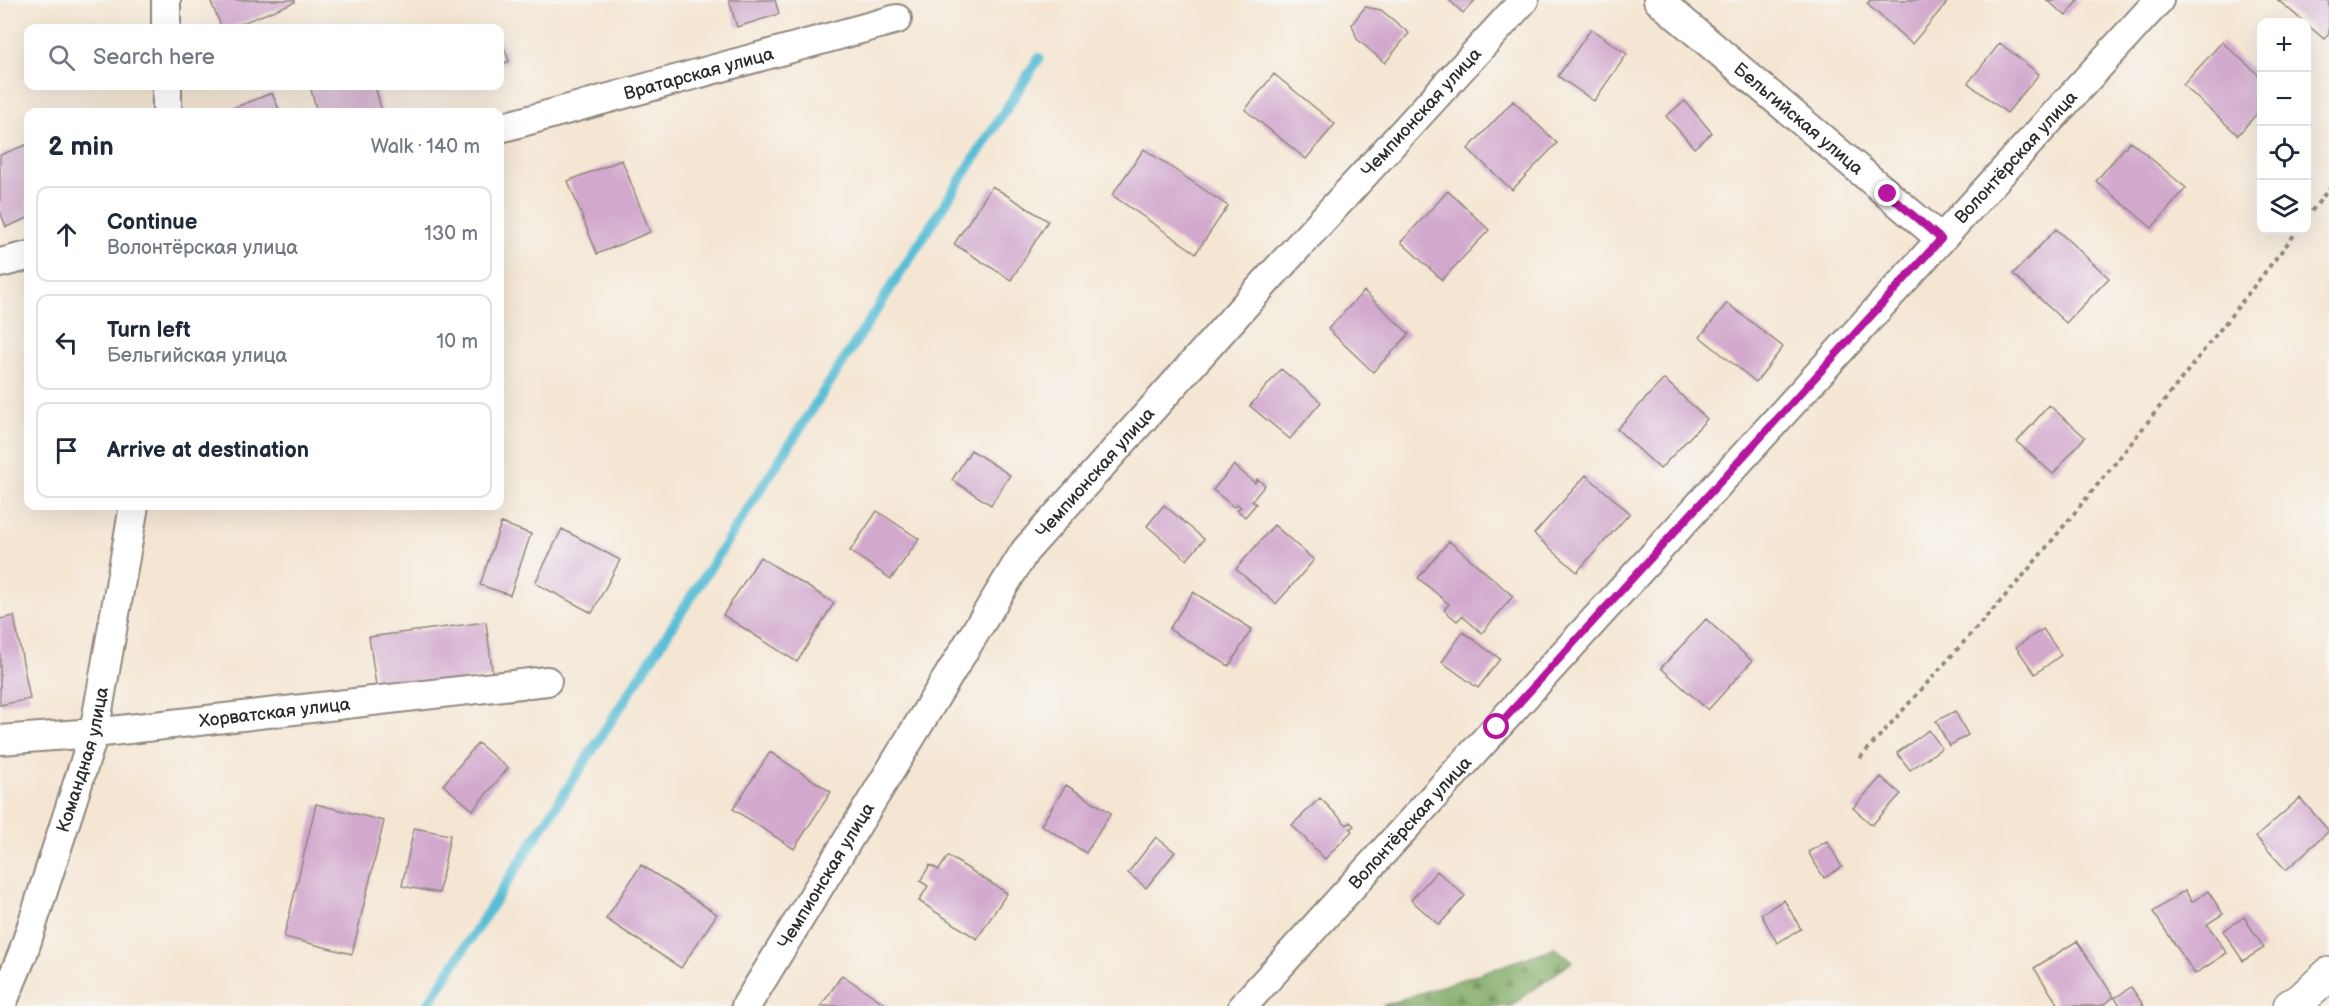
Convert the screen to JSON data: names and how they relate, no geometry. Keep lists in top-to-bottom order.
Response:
{
  "streets": {
    "street": [
      "Вратарская улица",
      "Чемпионская улица",
      "Бельгийская улица",
      "Волонтёрская улица",
      "Хорватская улица",
      "Командная улица"
    ]
  },
  "crossings": [
    ["Бельгийская улица", "Волонтёрская улица"],
    ["Хорватская улица", "Командная улица"]
  ],
  "page": {
    "map_buttons": ["+", "−"],
    "search": "Search here",
    "heading": ["2 min", "Walk · 140 m"],
    "list": [
      ["Continue", "Волонтёрская улица", "130 m"],
      ["Turn left", "Бельгийская улица", "10 m"],
      "Arrive at destination"
    ]
  }
}
